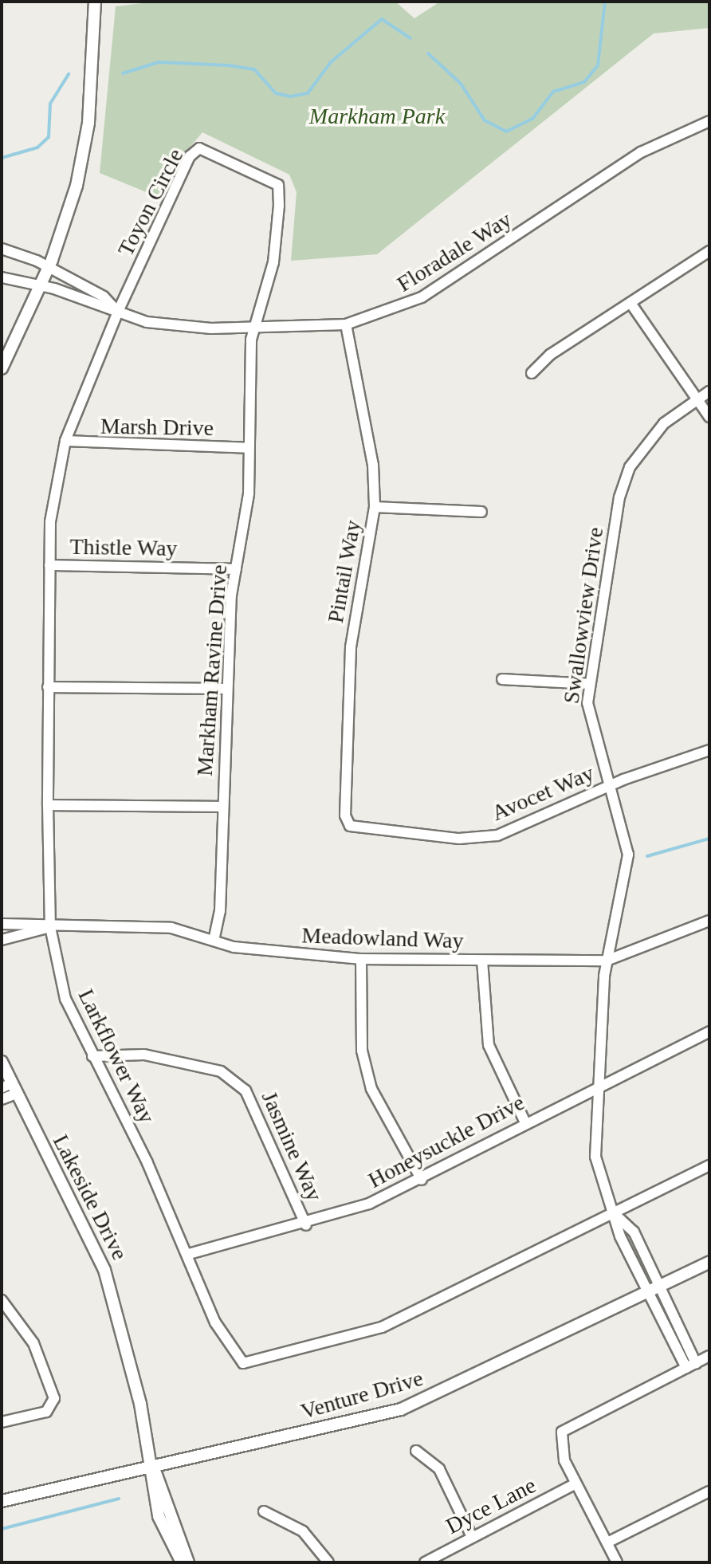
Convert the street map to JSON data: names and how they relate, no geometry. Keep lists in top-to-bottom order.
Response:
{
  "streets": {
    "street": [
      "Toyon Circle",
      "Floradale Way",
      "Marsh Drive",
      "Thistle Way",
      "Pintail Way",
      "Swallowview Drive",
      "Markham Ravine Drive",
      "Avocet Way",
      "Meadowland Way",
      "Larkflower Way",
      "Honeysuckle Drive",
      "Jasmine Way",
      "Lakeside Drive",
      "Venture Drive",
      "Dyce Lane"
    ]
  },
  "crossings": [
    ["Toyon Circle", "Floradale Way"],
    ["Toyon Circle", "Markham Ravine Drive"],
    ["Toyon Circle", "Larkflower Way"],
    ["Floradale Way", "Pintail Way"],
    ["Floradale Way", "Markham Ravine Drive"],
    ["Floradale Way", "Larkflower Way"],
    ["Marsh Drive", "Markham Ravine Drive"],
    ["Marsh Drive", "Larkflower Way"],
    ["Thistle Way", "Markham Ravine Drive"],
    ["Thistle Way", "Larkflower Way"],
    ["Pintail Way", "Avocet Way"],
    ["Swallowview Drive", "Avocet Way"],
    ["Swallowview Drive", "Meadowland Way"],
    ["Swallowview Drive", "Larkflower Way"],
    ["Swallowview Drive", "Honeysuckle Drive"],
    ["Swallowview Drive", "Venture Drive"],
    ["Markham Ravine Drive", "Meadowland Way"],
    ["Meadowland Way", "Larkflower Way"],
    ["Larkflower Way", "Honeysuckle Drive"],
    ["Larkflower Way", "Jasmine Way"],
    ["Honeysuckle Drive", "Jasmine Way"],
    ["Lakeside Drive", "Venture Drive"]
  ],
  "parks": ["Markham Park"]
}
